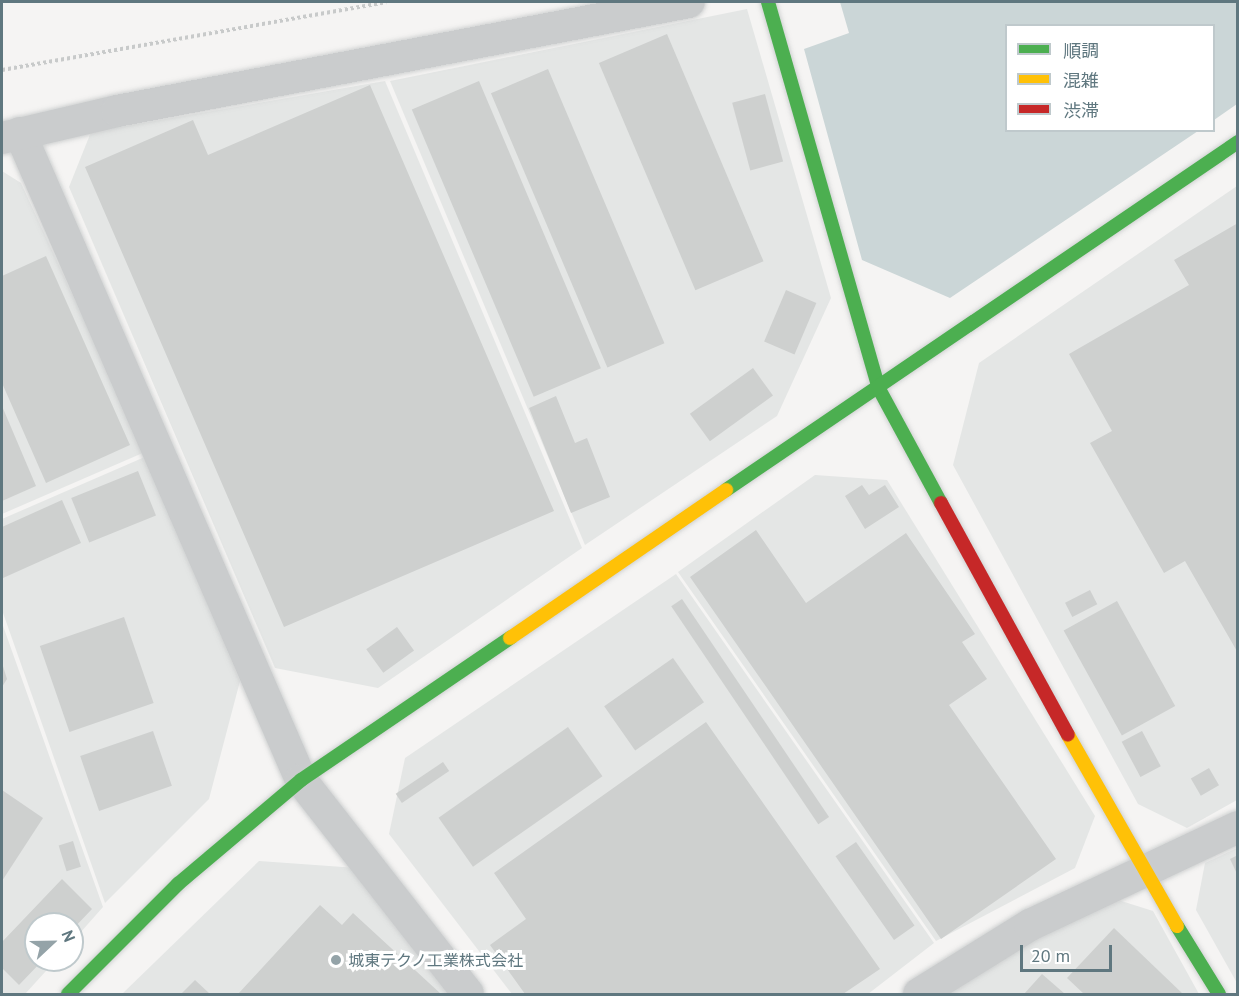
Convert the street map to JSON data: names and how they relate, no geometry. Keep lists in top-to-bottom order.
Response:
{
  "places": ["城東テクノ工業株式会社"],
  "legend": ["順調", "混雑", "渋滞"],
  "scale_bar": "20 m",
  "north": "right"
}
